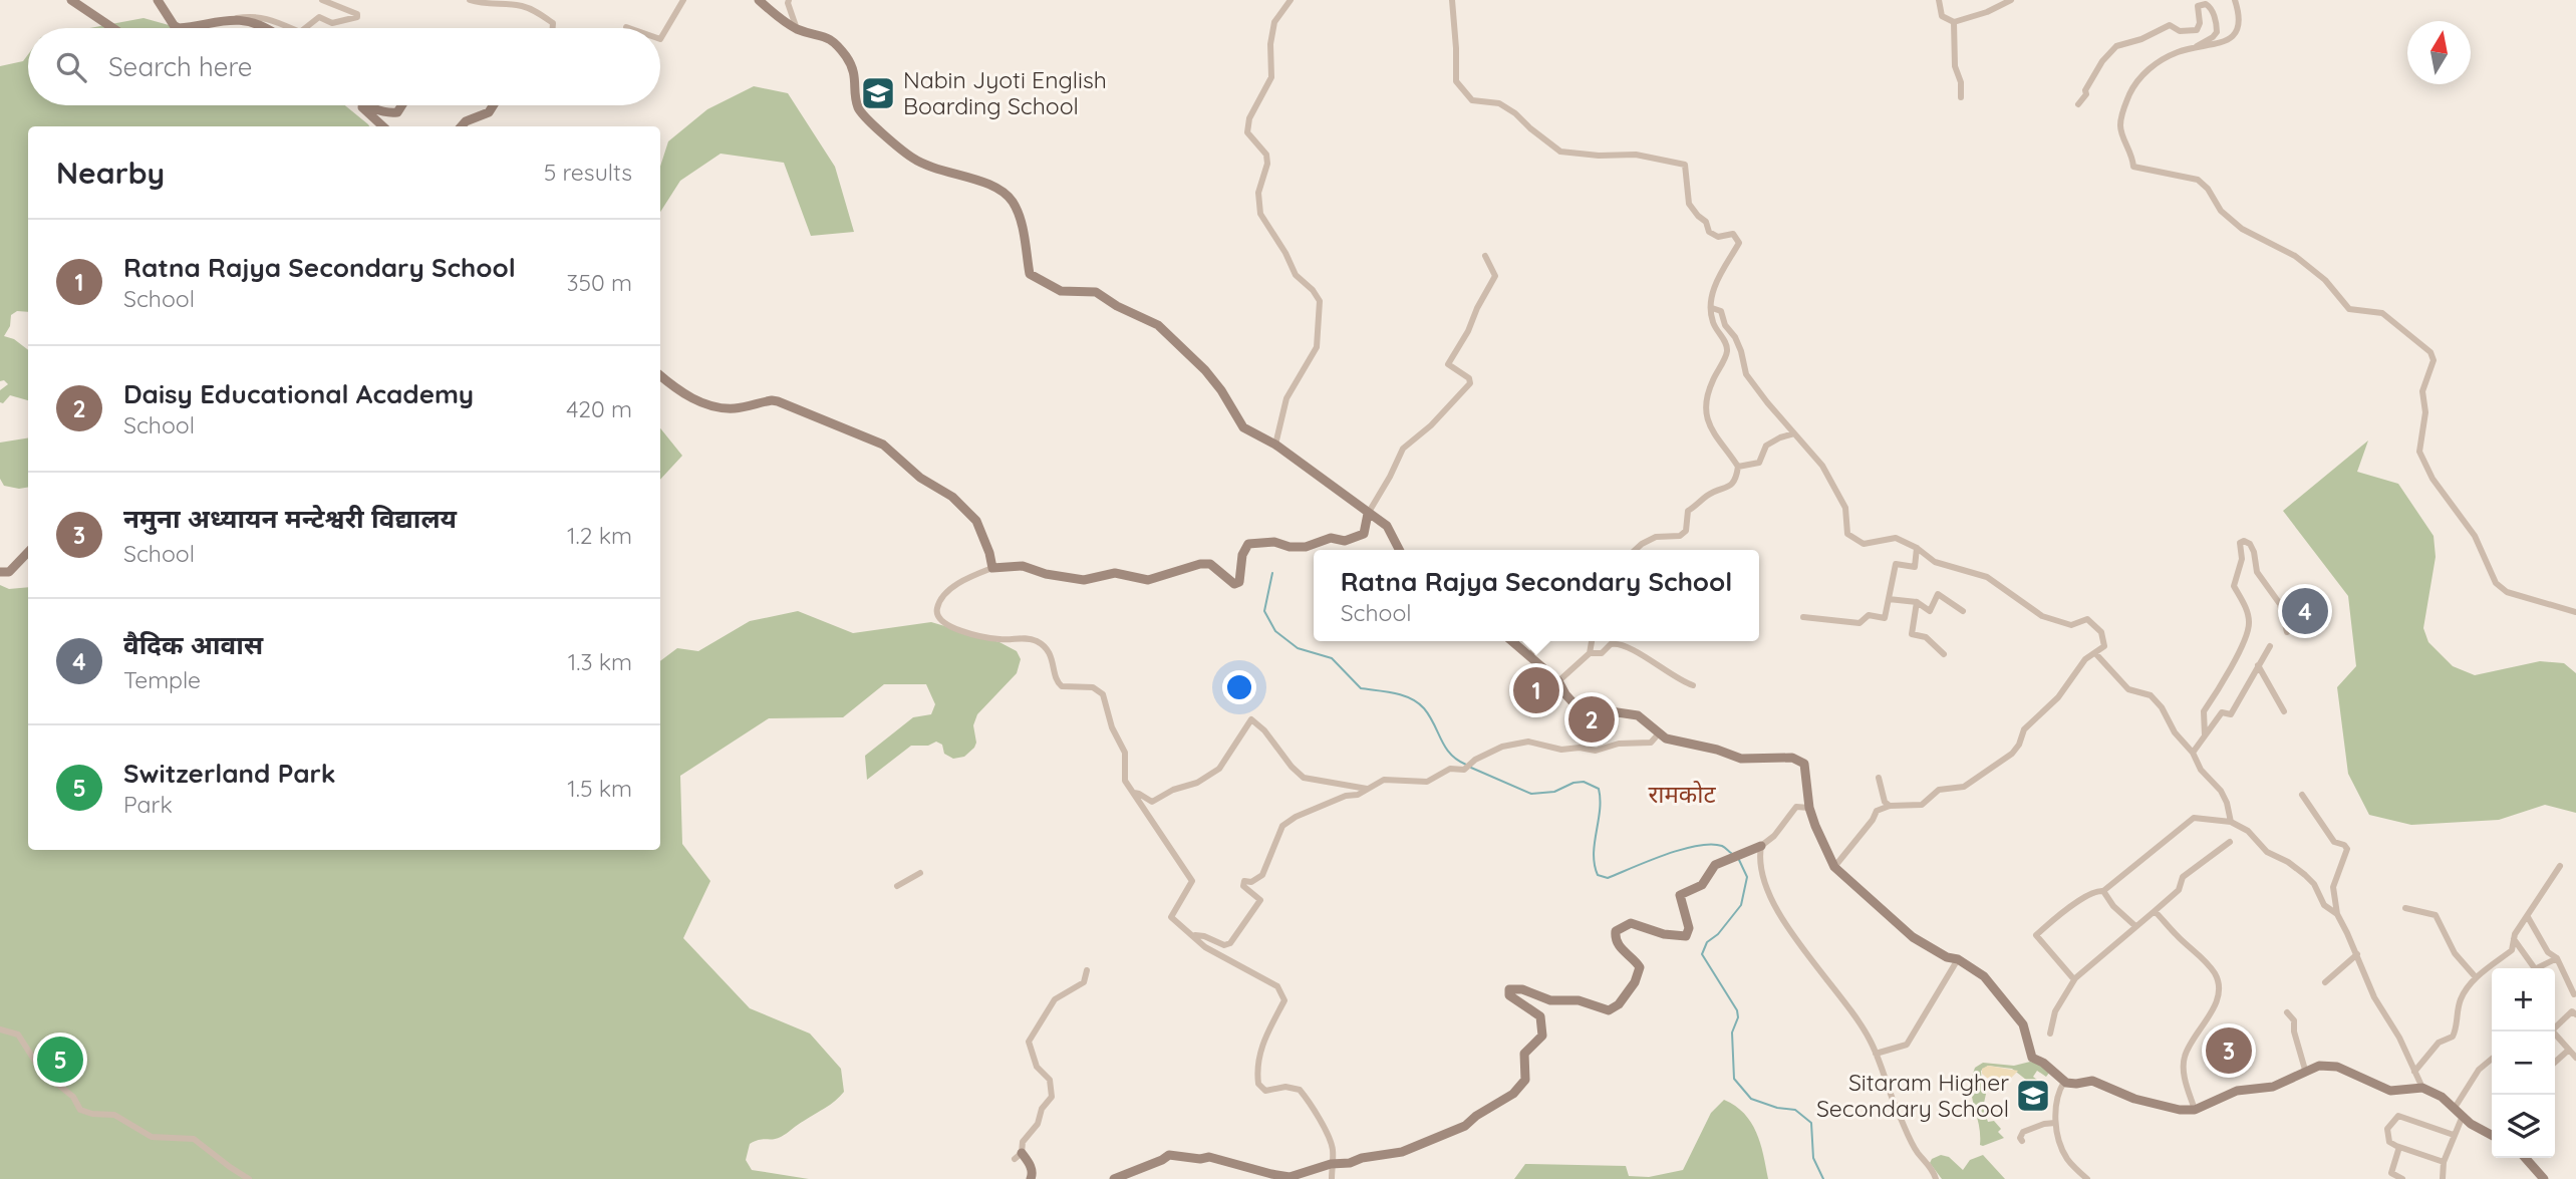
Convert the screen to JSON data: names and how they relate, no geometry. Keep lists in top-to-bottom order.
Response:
{
  "districts": ["रामकोट"],
  "places": {
    "school or university": ["Nabin Jyoti English Boarding School", "Sitaram Higher Secondary School"]
  },
  "north": "top",
  "page": {
    "search": "Search here",
    "heading": ["Nearby", "5 results"],
    "list": [
      {
        "mark": "1",
        "name": "Ratna Rajya Secondary School",
        "note": "School",
        "value": "350 m"
      },
      {
        "mark": "2",
        "name": "Daisy Educational Academy",
        "note": "School",
        "value": "420 m"
      },
      {
        "mark": "3",
        "name": "नमुना अध्यायन मन्टेश्वरी विद्यालय",
        "note": "School",
        "value": "1.2 km"
      },
      {
        "mark": "4",
        "name": "वैदिक आवास",
        "note": "Temple",
        "value": "1.3 km"
      },
      {
        "mark": "5",
        "name": "Switzerland Park",
        "note": "Park",
        "value": "1.5 km"
      }
    ],
    "popup": ["Ratna Rajya Secondary School", "School"],
    "pins": [
      "4",
      "1",
      "2",
      "3",
      "5"
    ],
    "map_buttons": ["+", "−"]
  }
}
